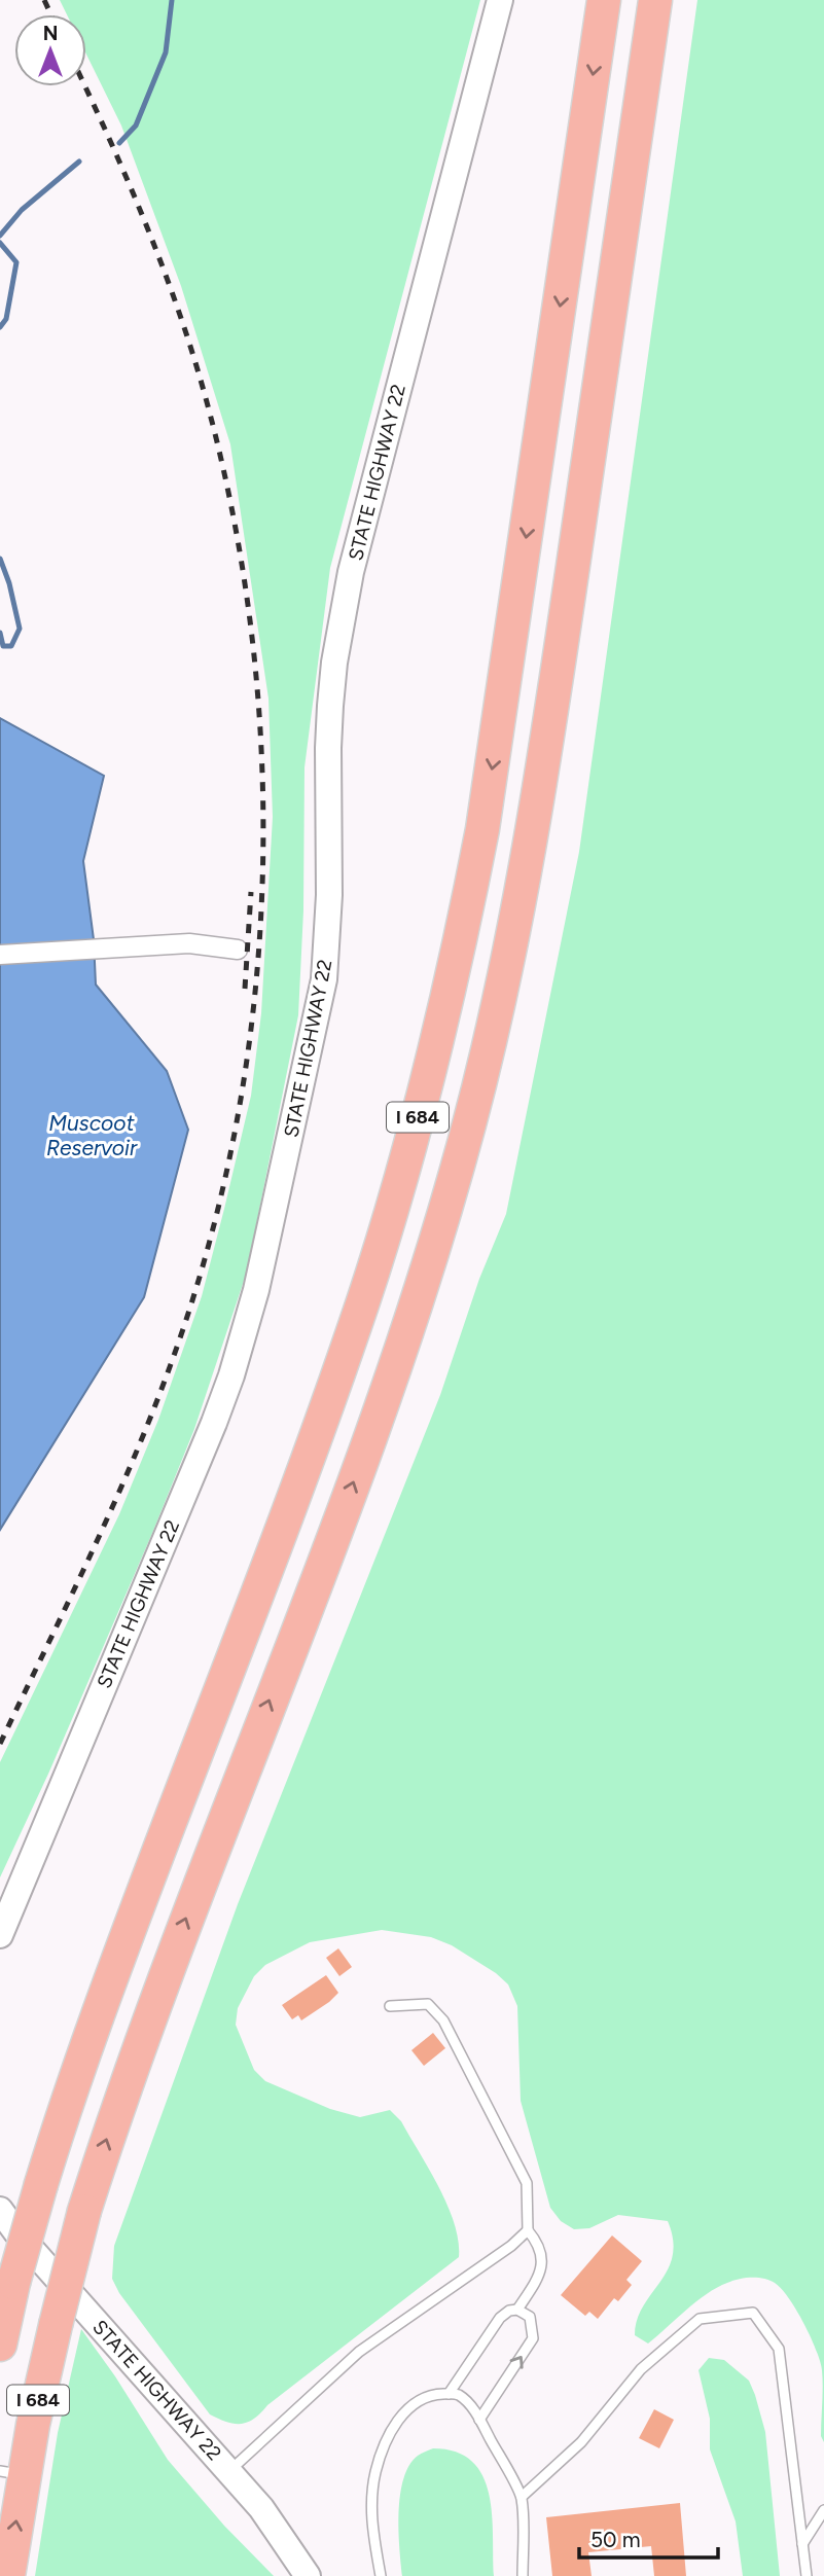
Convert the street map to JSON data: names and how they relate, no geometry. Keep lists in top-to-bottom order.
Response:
{
  "streets": {
    "highway": ["I 684"],
    "main road": ["STATE HIGHWAY 22"]
  },
  "water": ["Muscoot Reservoir"],
  "scale_bar": "50 m",
  "north": "top"
}
